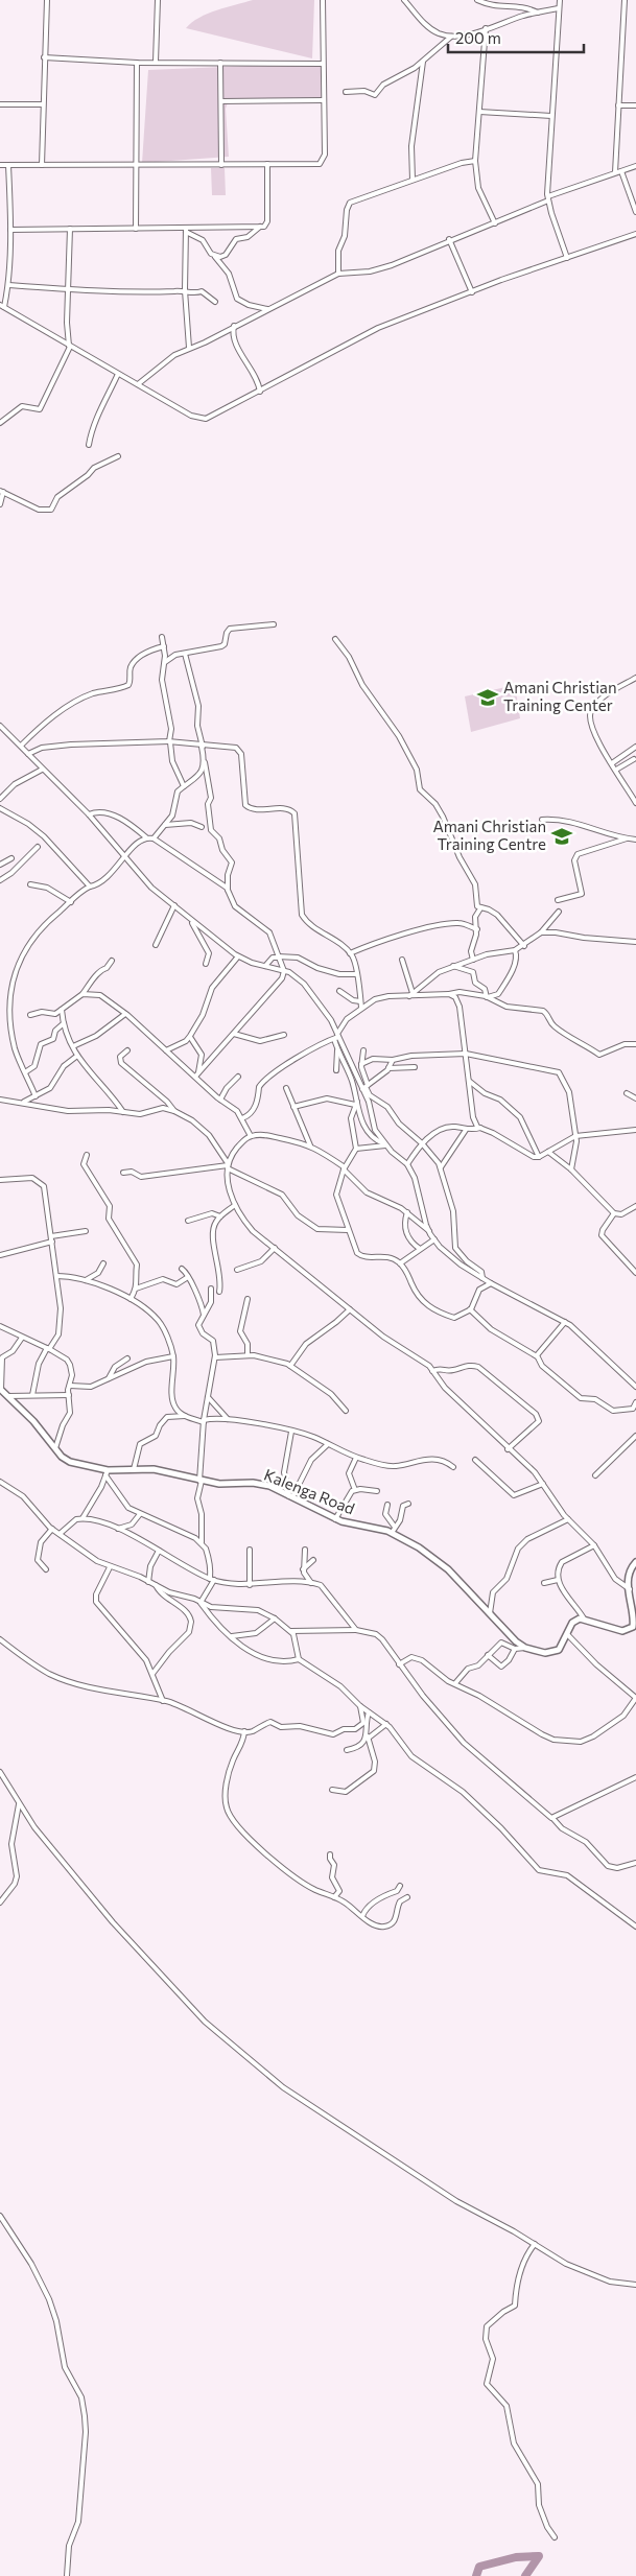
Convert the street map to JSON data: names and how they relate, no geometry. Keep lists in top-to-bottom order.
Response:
{
  "streets": {
    "main road": ["Kalenga Road"]
  },
  "places": {
    "school or university": ["Amani Christian Training Center", "Amani Christian Training Centre"]
  },
  "scale_bar": "200 m"
}
